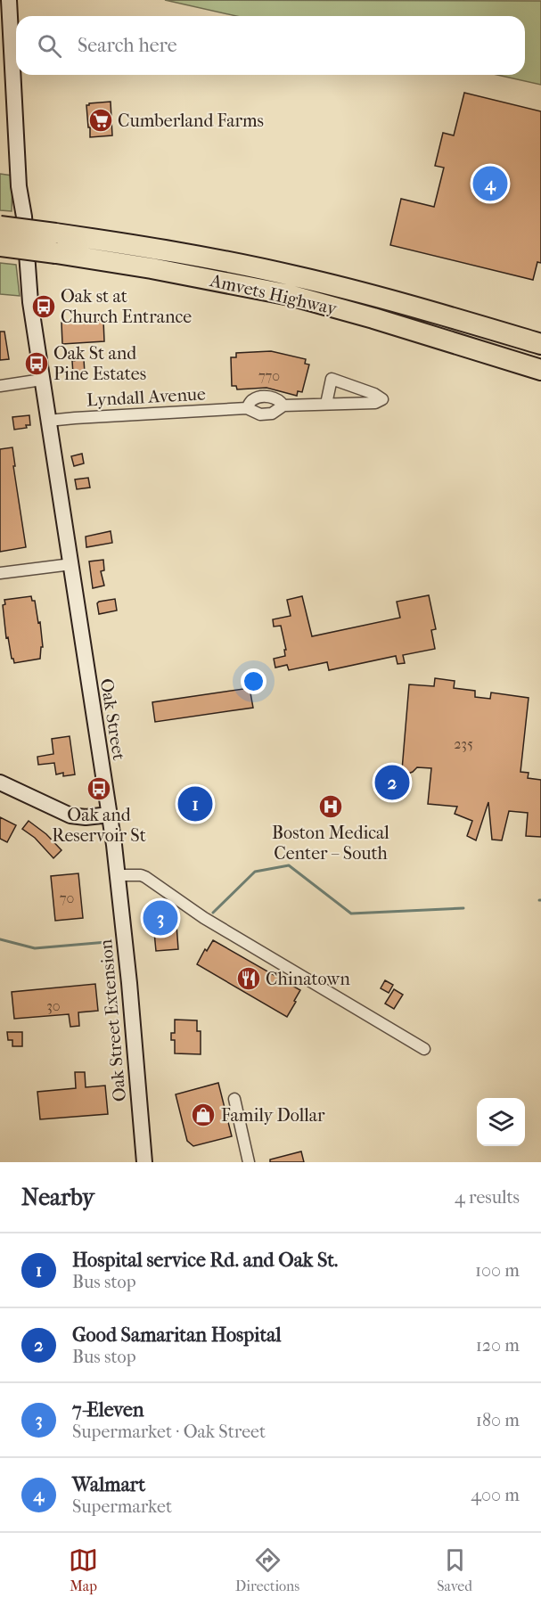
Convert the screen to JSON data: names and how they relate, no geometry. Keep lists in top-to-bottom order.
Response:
{
  "streets": {
    "highway": ["Amvets Highway"],
    "main road": ["Oak Street", "Oak Street Extension"],
    "street": ["Lyndall Avenue"]
  },
  "crossings": [
    ["Lyndall Avenue", "Oak Street"],
    ["Oak Street", "Oak Street Extension"]
  ],
  "places": {
    "supermarket": ["Cumberland Farms"],
    "bus stop": ["Oak st at Church Entrance", "Oak St and Pine Estates", "Oak and Reservoir St"],
    "hospital": ["Boston Medical Center – South"],
    "restaurant": ["Chinatown"],
    "shop": ["Family Dollar"]
  },
  "house_numbers": [
    "770",
    "235",
    "70",
    "30"
  ],
  "page": {
    "search": "Search here",
    "pins": [
      "4",
      "2",
      "1",
      "3"
    ],
    "heading": ["Nearby", "4 results"],
    "list": [
      {
        "mark": "1",
        "name": "Hospital service Rd. and Oak St.",
        "note": "Bus stop",
        "value": "100 m"
      },
      {
        "mark": "2",
        "name": "Good Samaritan Hospital",
        "note": "Bus stop",
        "value": "120 m"
      },
      {
        "mark": "3",
        "name": "7-Eleven",
        "note": "Supermarket · Oak Street",
        "value": "180 m"
      },
      {
        "mark": "4",
        "name": "Walmart",
        "note": "Supermarket",
        "value": "400 m"
      }
    ],
    "nav": ["Map", "Directions", "Saved"]
  }
}
